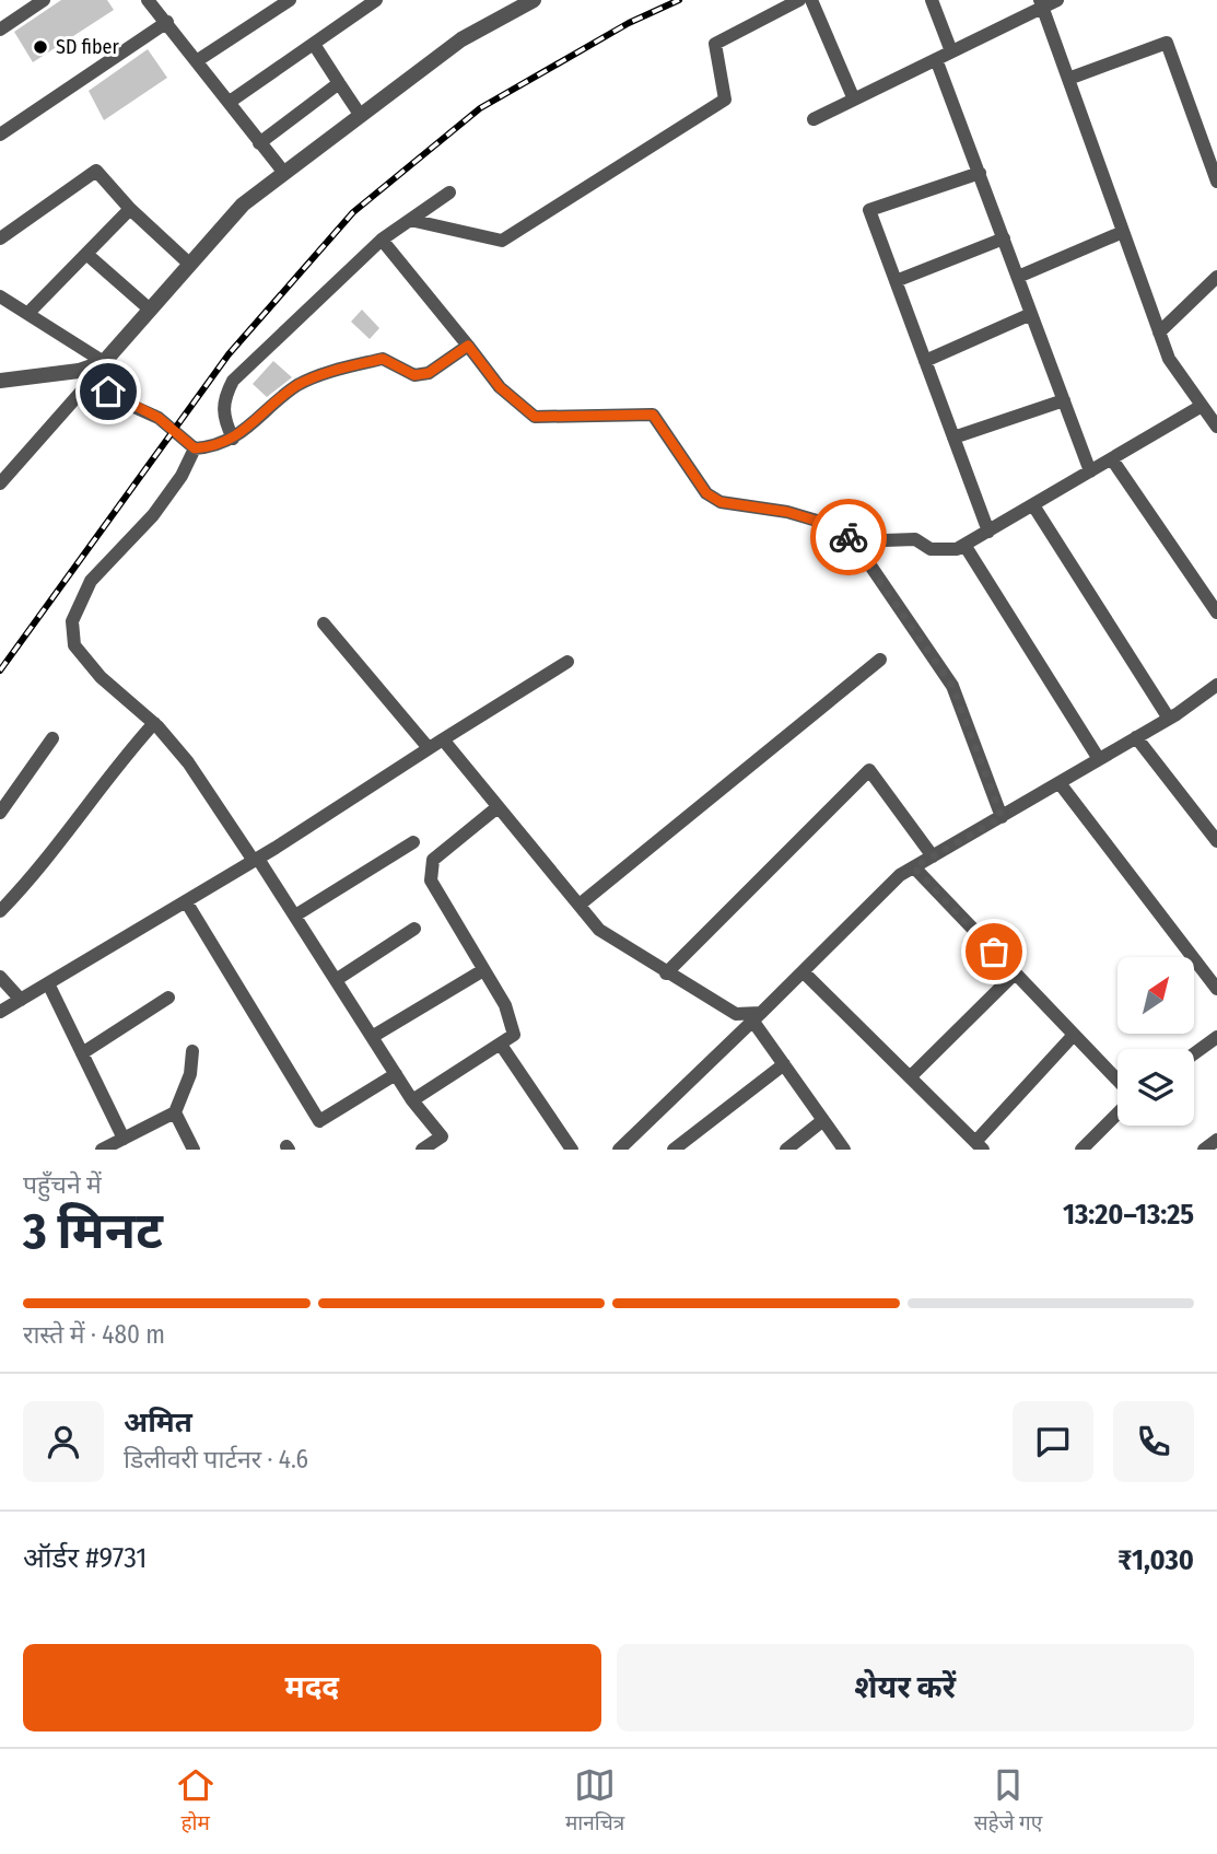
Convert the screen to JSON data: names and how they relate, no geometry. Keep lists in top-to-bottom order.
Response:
{
  "places": ["SD fiber"],
  "north": "top right",
  "page": {
    "heading": ["3 मिनट", "पहुँचने में", "13:20–13:25"],
    "panel": [
      "अमित",
      "डिलीवरी पार्टनर · 4.6",
      "ऑर्डर #9731",
      "₹1,030"
    ],
    "bar": "रास्ते में · 480 m",
    "buttons": ["मदद", "शेयर करें"],
    "tabs": ["होम", "मानचित्र", "सहेजे गए"]
  }
}
